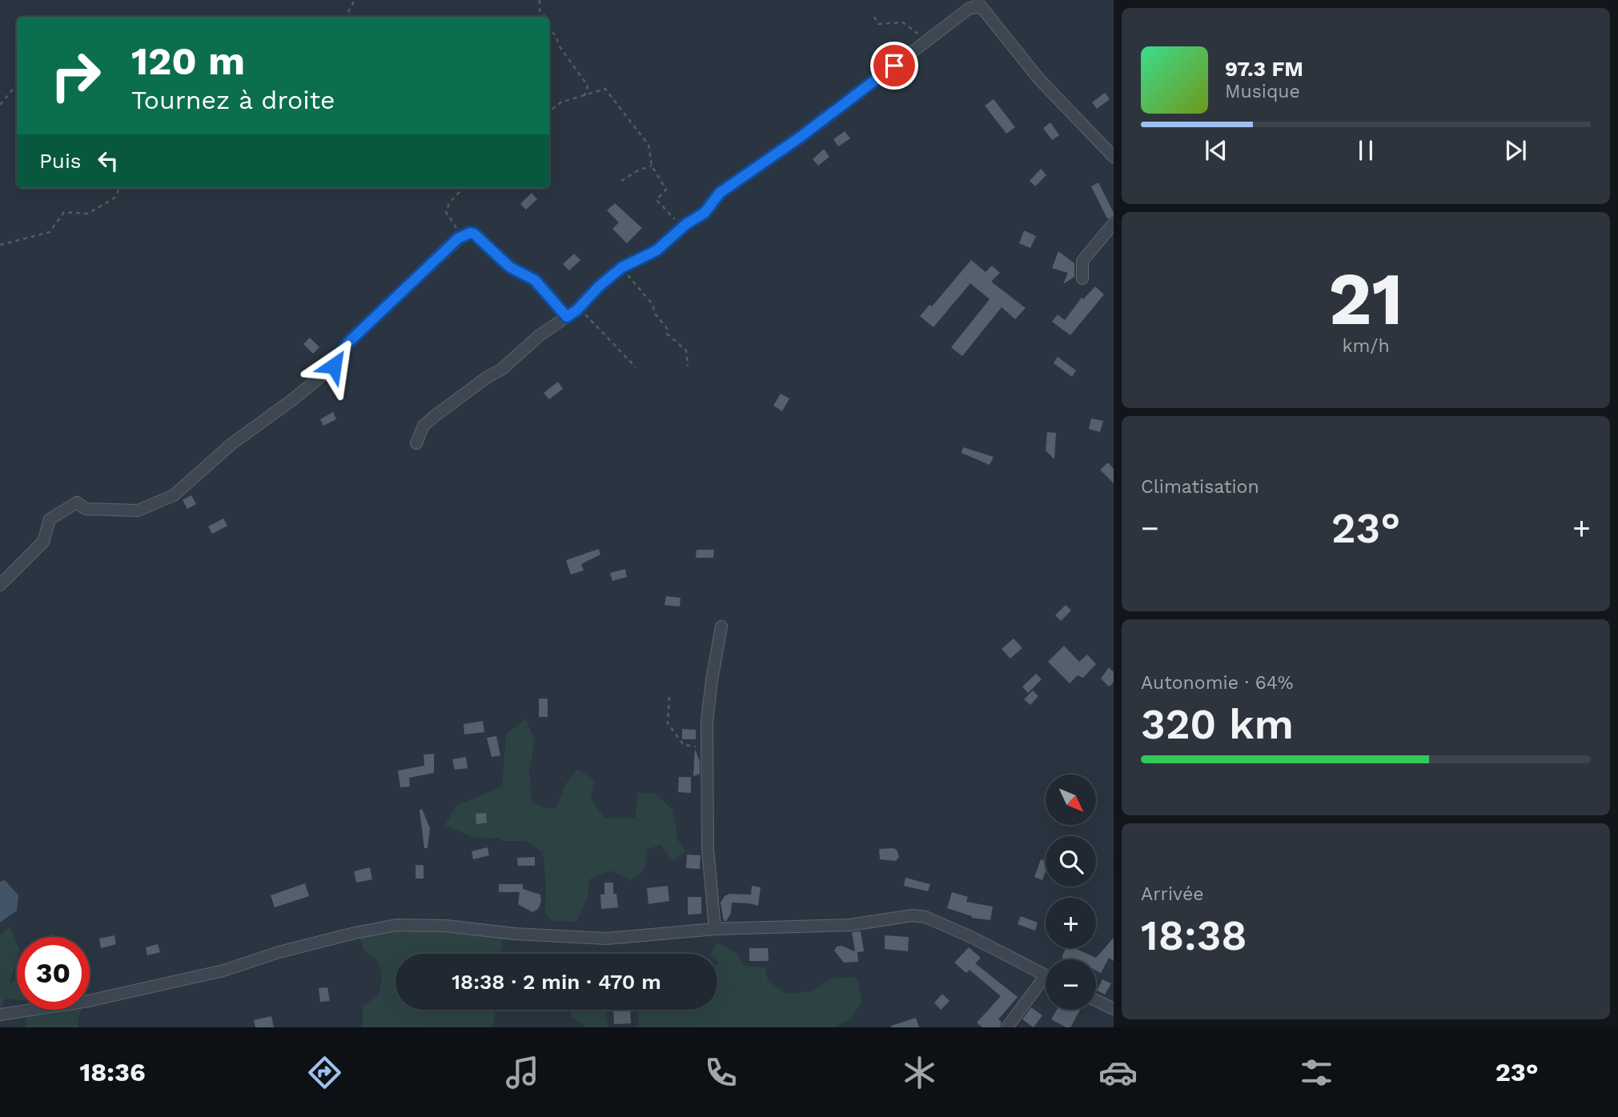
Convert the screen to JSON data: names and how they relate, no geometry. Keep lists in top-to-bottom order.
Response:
{
  "north": "bottom right",
  "page": {
    "turn": ["120 m", "Tournez à droite"],
    "song": ["97.3 FM", "Musique"],
    "then": "Puis",
    "tile": [
      ["21", "km/h"],
      "Climatisation",
      ["Autonomie · 64%", "320 km"],
      ["Arrivée", "18:38"]
    ],
    "heat": ["−", "23°", "+"],
    "map_buttons": ["+", "−"],
    "limit": "30",
    "trip": "18:38 · 2 min · 470 m",
    "tabs": ["18:36", "23°"]
  }
}
